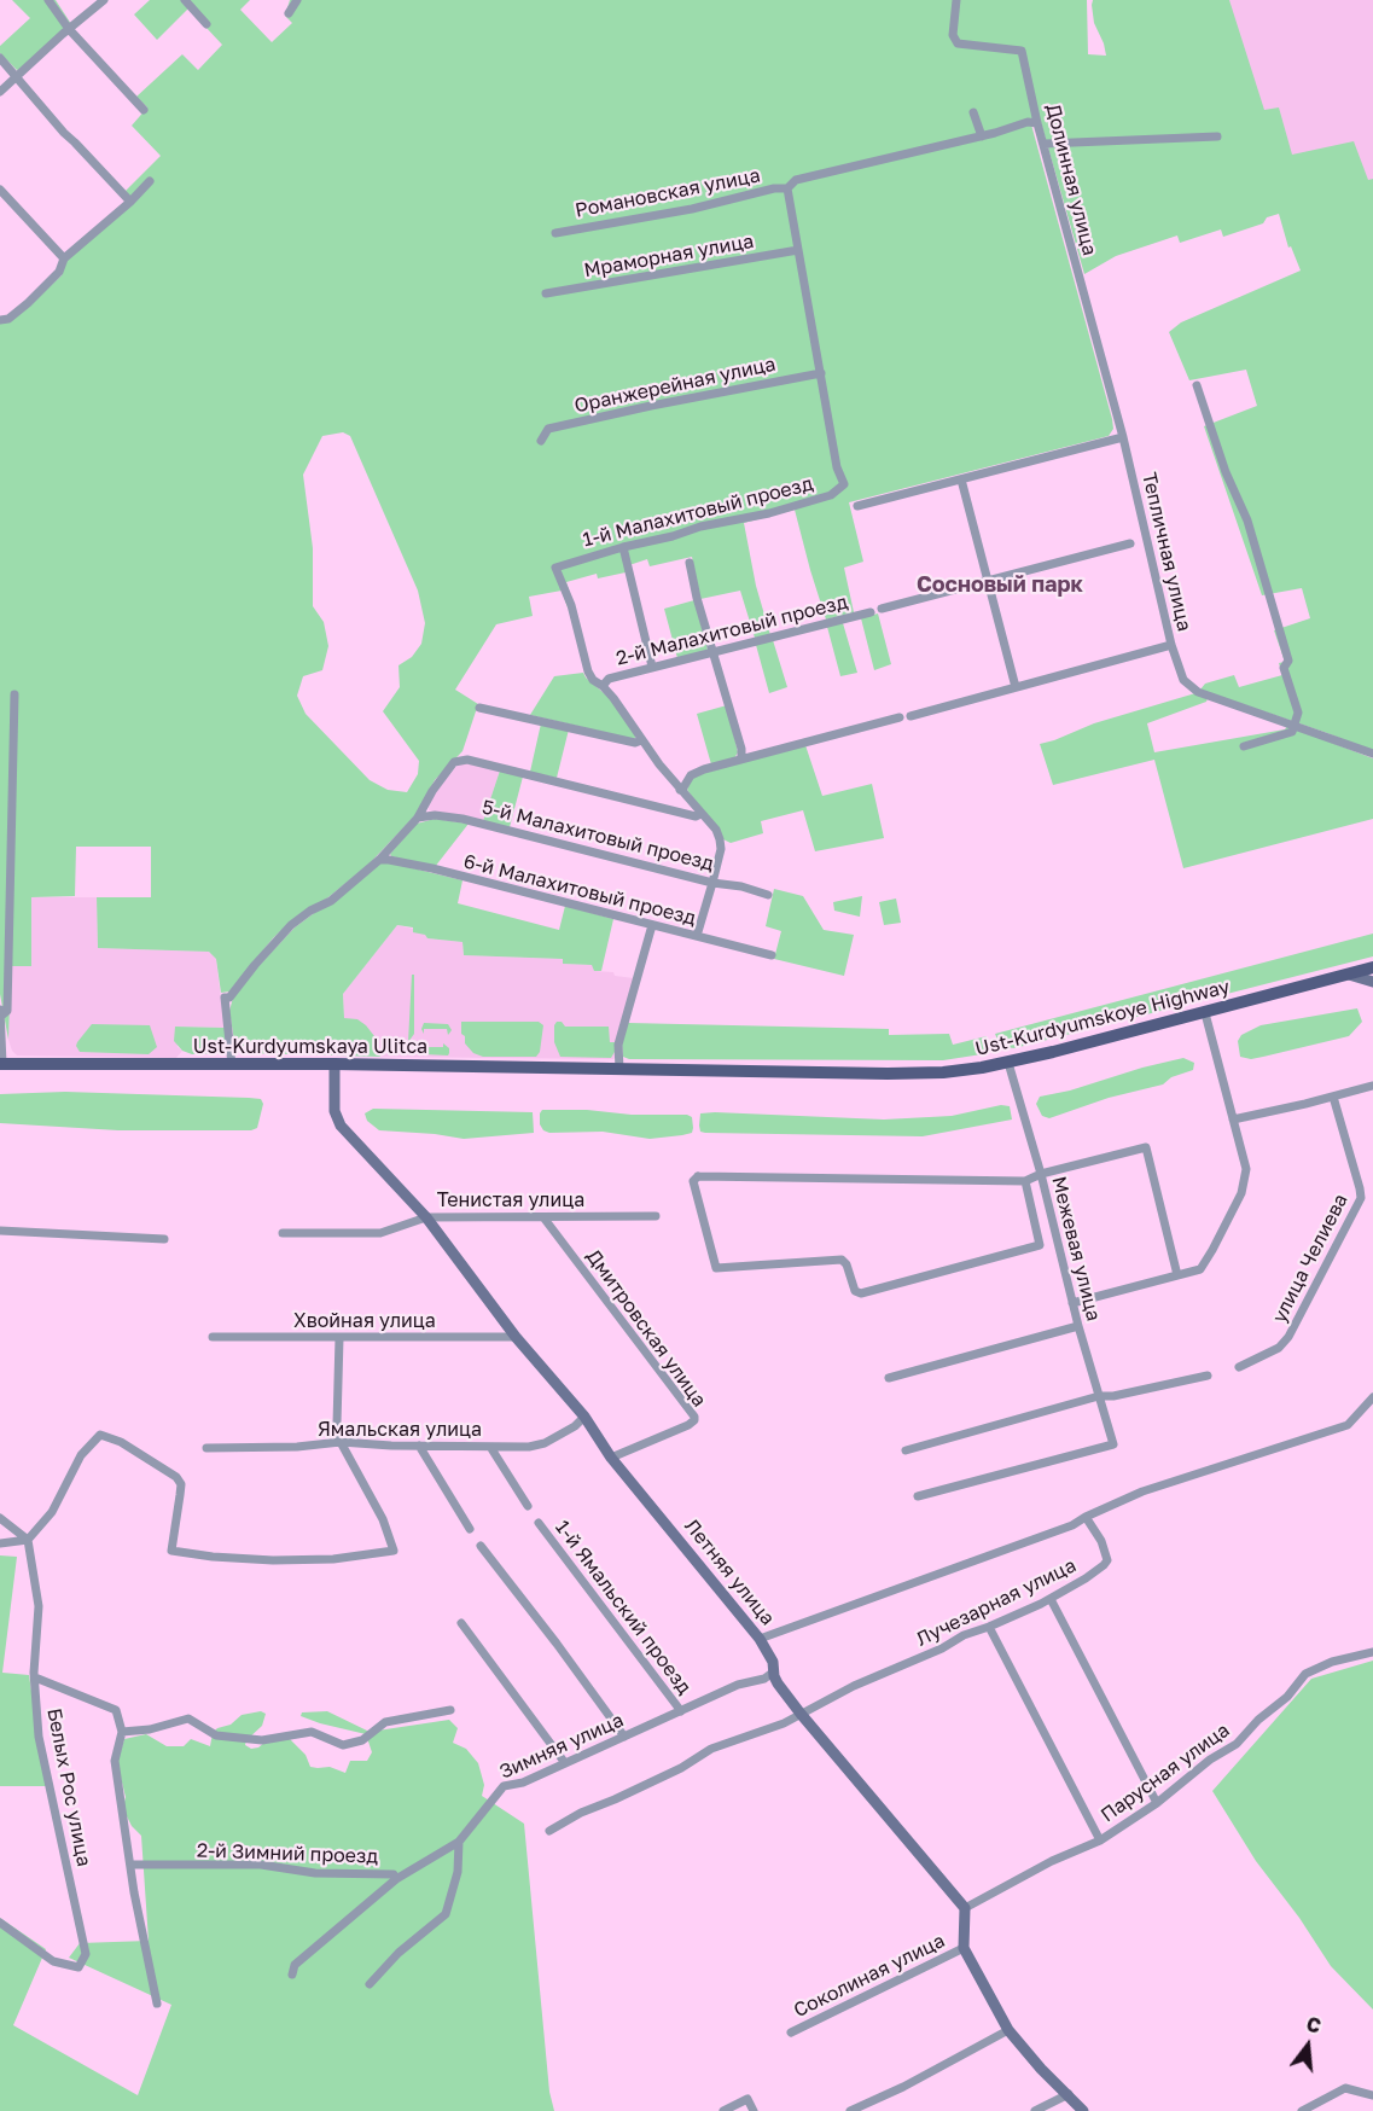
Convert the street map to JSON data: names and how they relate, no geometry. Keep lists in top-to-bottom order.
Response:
{
  "streets": {
    "main road": ["Ust-Kurdyumskoye Highway", "Ust-Kurdyumskaya Ulitca"],
    "street": [
      "Долинная улица",
      "Романовская улица",
      "Мраморная улица",
      "Оранжерейная улица",
      "1-й Малахитовый проезд",
      "Тепличная улица",
      "2-й Малахитовый проезд",
      "5-й Малахитовый проезд",
      "6-й Малахитовый проезд",
      "Тенистая улица",
      "Межевая улица",
      "улица Челиева",
      "Хвойная улица",
      "Дмитровская улица",
      "Ямальская улица",
      "Летняя улица",
      "Лучезарная улица",
      "1-й Ямальский проезд",
      "Зимняя улица",
      "Парусная улица",
      "Белых Рос улица",
      "2-й Зимний проезд",
      "Соколиная улица"
    ]
  },
  "crossings": [
    ["Долинная улица", "Романовская улица"],
    ["Долинная улица", "Тепличная улица"],
    ["Оранжерейная улица", "1-й Малахитовый проезд"],
    ["1-й Малахитовый проезд", "2-й Малахитовый проезд"],
    ["Ust-Kurdyumskoye Highway", "Ust-Kurdyumskaya Ulitca"],
    ["Ust-Kurdyumskoye Highway", "Межевая улица"],
    ["Ust-Kurdyumskaya Ulitca", "Летняя улица"],
    ["Тенистая улица", "Дмитровская улица"],
    ["Тенистая улица", "Летняя улица"],
    ["Хвойная улица", "Летняя улица"],
    ["Дмитровская улица", "Летняя улица"],
    ["Ямальская улица", "Летняя улица"],
    ["Летняя улица", "Лучезарная улица"],
    ["Летняя улица", "Зимняя улица"],
    ["Летняя улица", "Парусная улица"],
    ["1-й Ямальский проезд", "Зимняя улица"],
    ["Зимняя улица", "2-й Зимний проезд"]
  ],
  "districts": ["Сосновый парк"],
  "north": "top"
}
